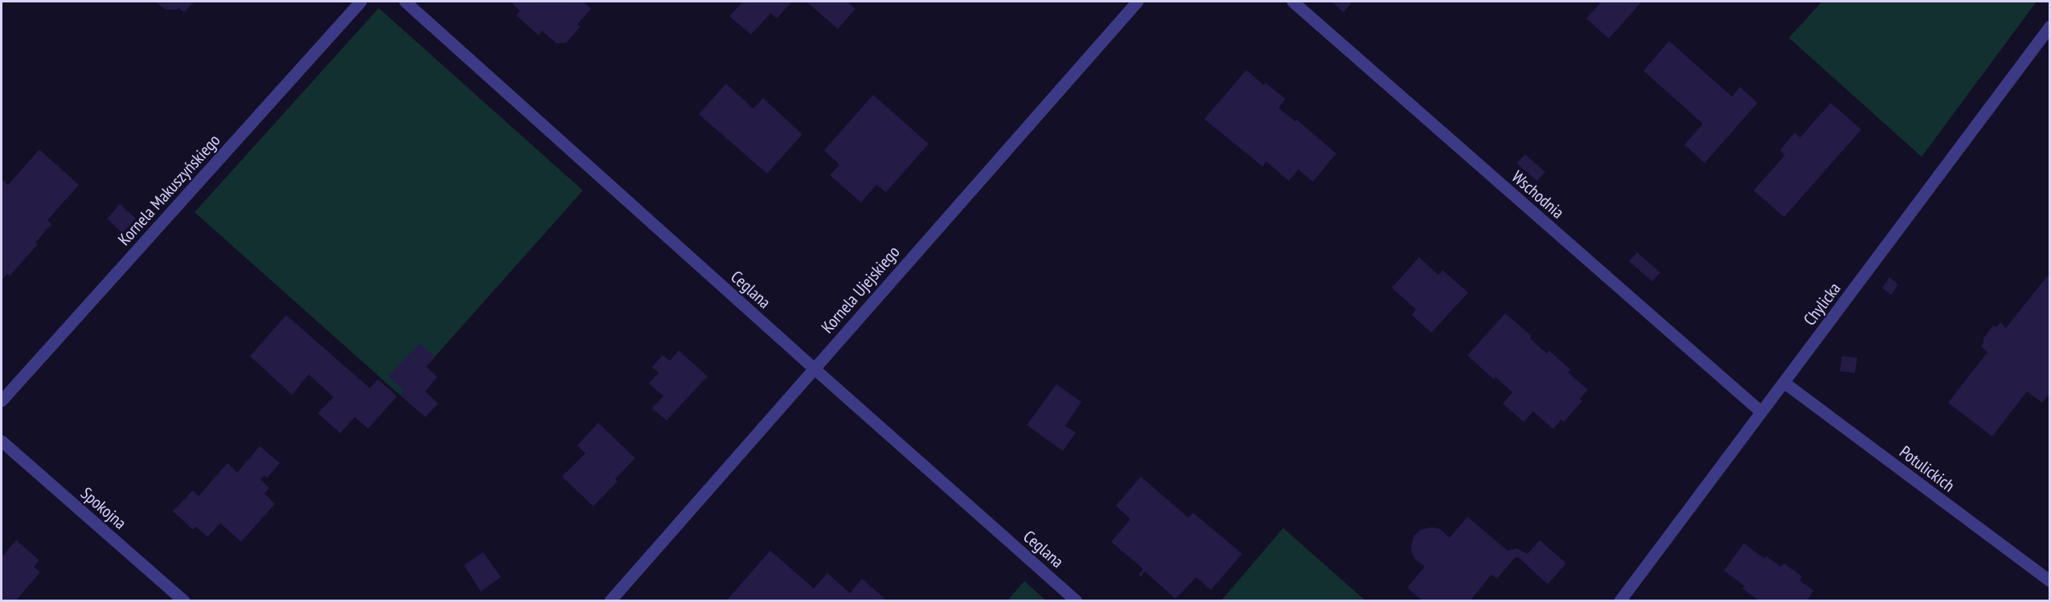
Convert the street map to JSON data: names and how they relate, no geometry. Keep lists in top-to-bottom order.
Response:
{
  "streets": {
    "street": [
      "Kornela Makuszyńskiego",
      "Wschodnia",
      "Ceglana",
      "Kornela Ujejskiego",
      "Chylicka",
      "Potulickich",
      "Spokojna"
    ]
  },
  "crossings": [
    ["Wschodnia", "Chylicka"],
    ["Ceglana", "Kornela Ujejskiego"],
    ["Chylicka", "Potulickich"]
  ]
}
